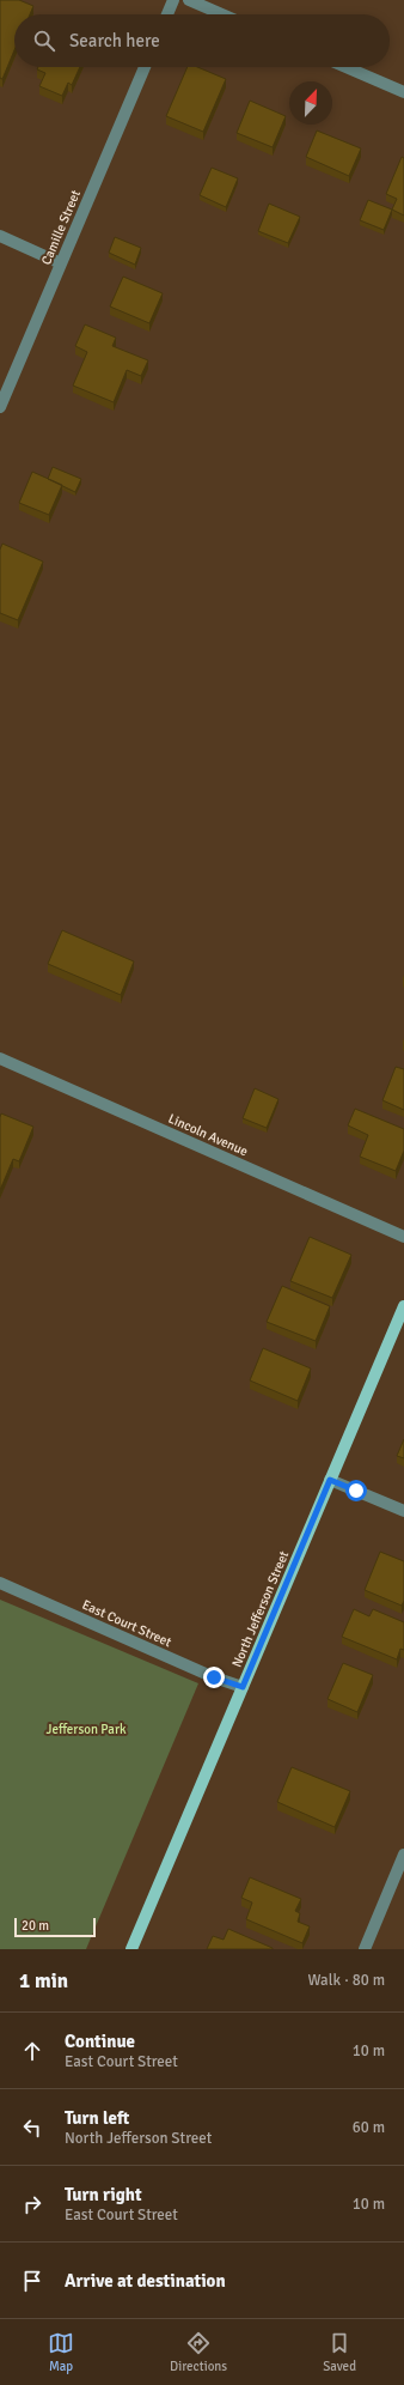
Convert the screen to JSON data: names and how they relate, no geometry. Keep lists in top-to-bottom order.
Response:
{
  "streets": {
    "main road": ["North Jefferson Street"],
    "street": ["Camille Street", "Lincoln Avenue", "East Court Street"]
  },
  "crossings": [
    ["North Jefferson Street", "East Court Street"]
  ],
  "parks": ["Jefferson Park"],
  "scale_bar": "20 m",
  "north": "top right",
  "page": {
    "search": "Search here",
    "scale": "20 m",
    "heading": ["1 min", "Walk · 80 m"],
    "list": [
      ["Continue", "East Court Street", "10 m"],
      ["Turn left", "North Jefferson Street", "60 m"],
      ["Turn right", "East Court Street", "10 m"],
      "Arrive at destination"
    ],
    "nav": ["Map", "Directions", "Saved"]
  }
}
